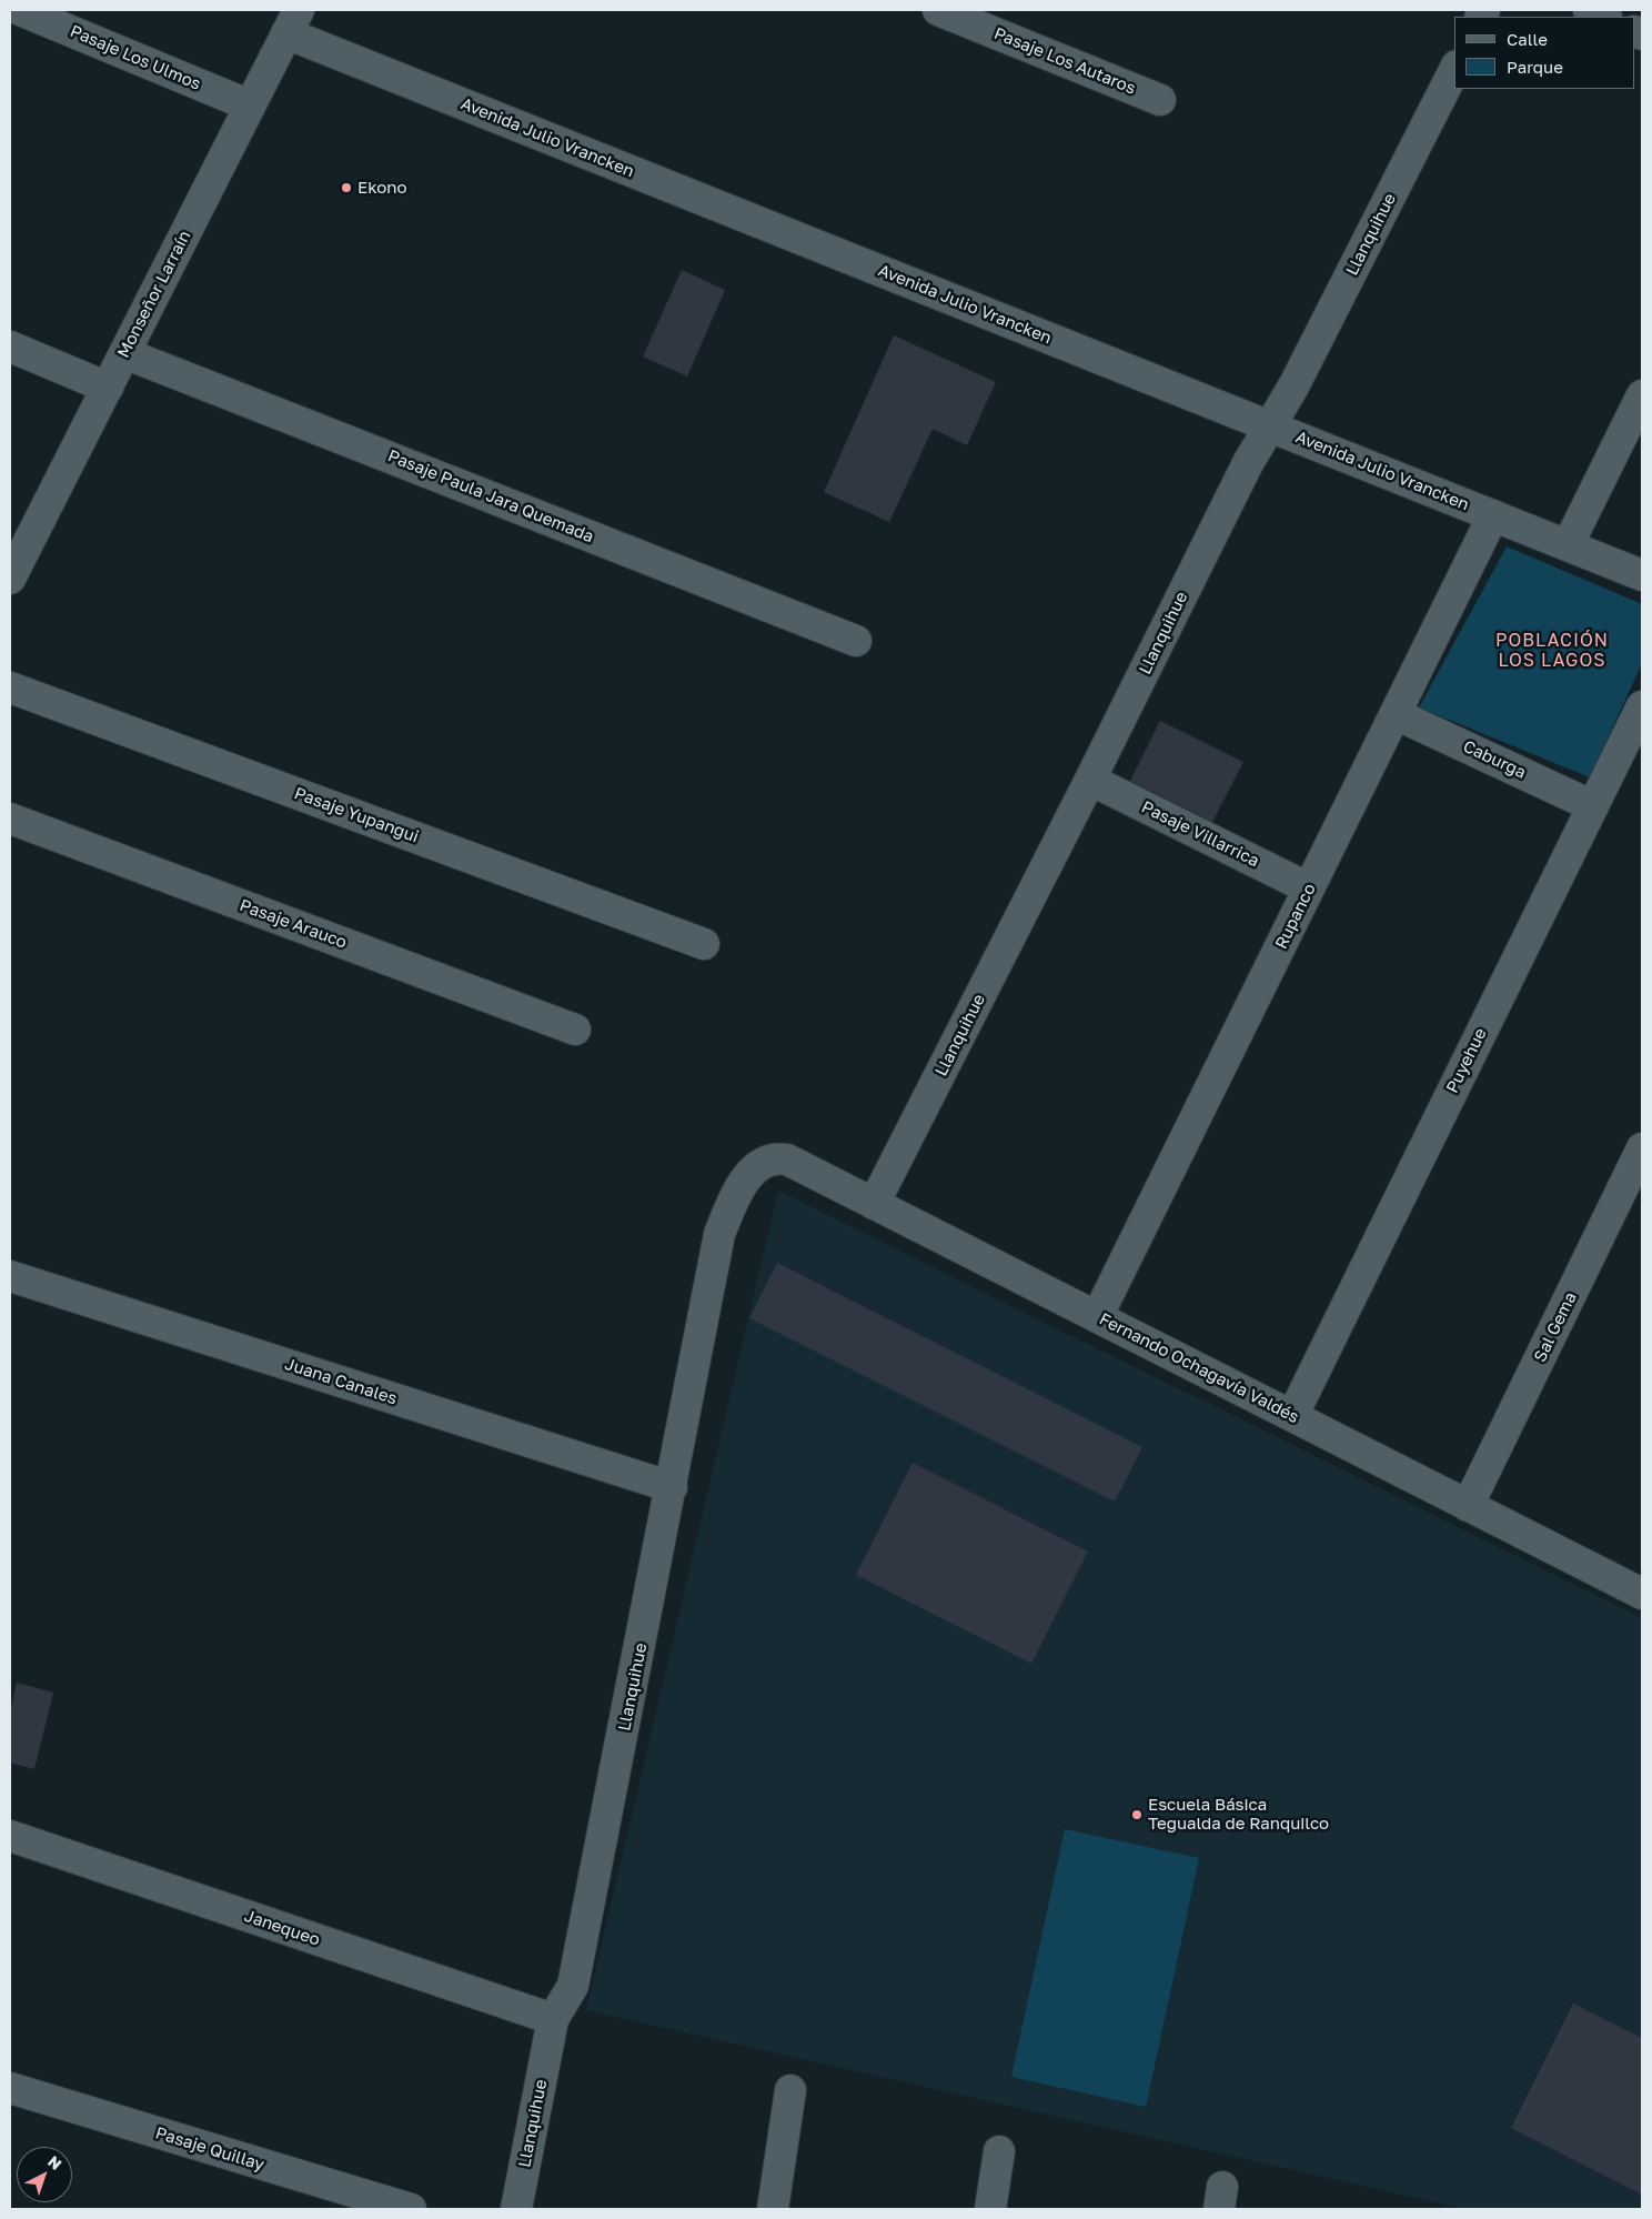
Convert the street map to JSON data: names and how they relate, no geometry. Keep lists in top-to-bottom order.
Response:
{
  "streets": {
    "street": [
      "Pasaje Los Ulmos",
      "Pasaje Los Autaros",
      "Avenida Julio Vrancken",
      "Llanquihue",
      "Monseñor Larraín",
      "Pasaje Paula Jara Quemada",
      "Caburga",
      "Pasaje Yupangui",
      "Pasaje Villarrica",
      "Rupanco",
      "Pasaje Arauco",
      "Puyehue",
      "Sal Gema",
      "Fernando Ochagavía Valdés",
      "Juana Canales",
      "Janequeo",
      "Pasaje Quillay"
    ]
  },
  "crossings": [
    ["Pasaje Los Ulmos", "Monseñor Larraín"],
    ["Avenida Julio Vrancken", "Llanquihue"],
    ["Avenida Julio Vrancken", "Monseñor Larraín"],
    ["Avenida Julio Vrancken", "Rupanco"],
    ["Llanquihue", "Pasaje Villarrica"],
    ["Llanquihue", "Fernando Ochagavía Valdés"],
    ["Llanquihue", "Juana Canales"],
    ["Llanquihue", "Janequeo"],
    ["Monseñor Larraín", "Pasaje Paula Jara Quemada"],
    ["Caburga", "Rupanco"],
    ["Caburga", "Puyehue"],
    ["Pasaje Villarrica", "Rupanco"],
    ["Rupanco", "Fernando Ochagavía Valdés"],
    ["Puyehue", "Fernando Ochagavía Valdés"],
    ["Sal Gema", "Fernando Ochagavía Valdés"]
  ],
  "districts": ["POBLACIÓN LOS LAGOS"],
  "places": ["Ekono", "Escuela Básica Tegualda de Ranquilco"],
  "legend": ["Calle", "Parque"],
  "north": "top right"
}
